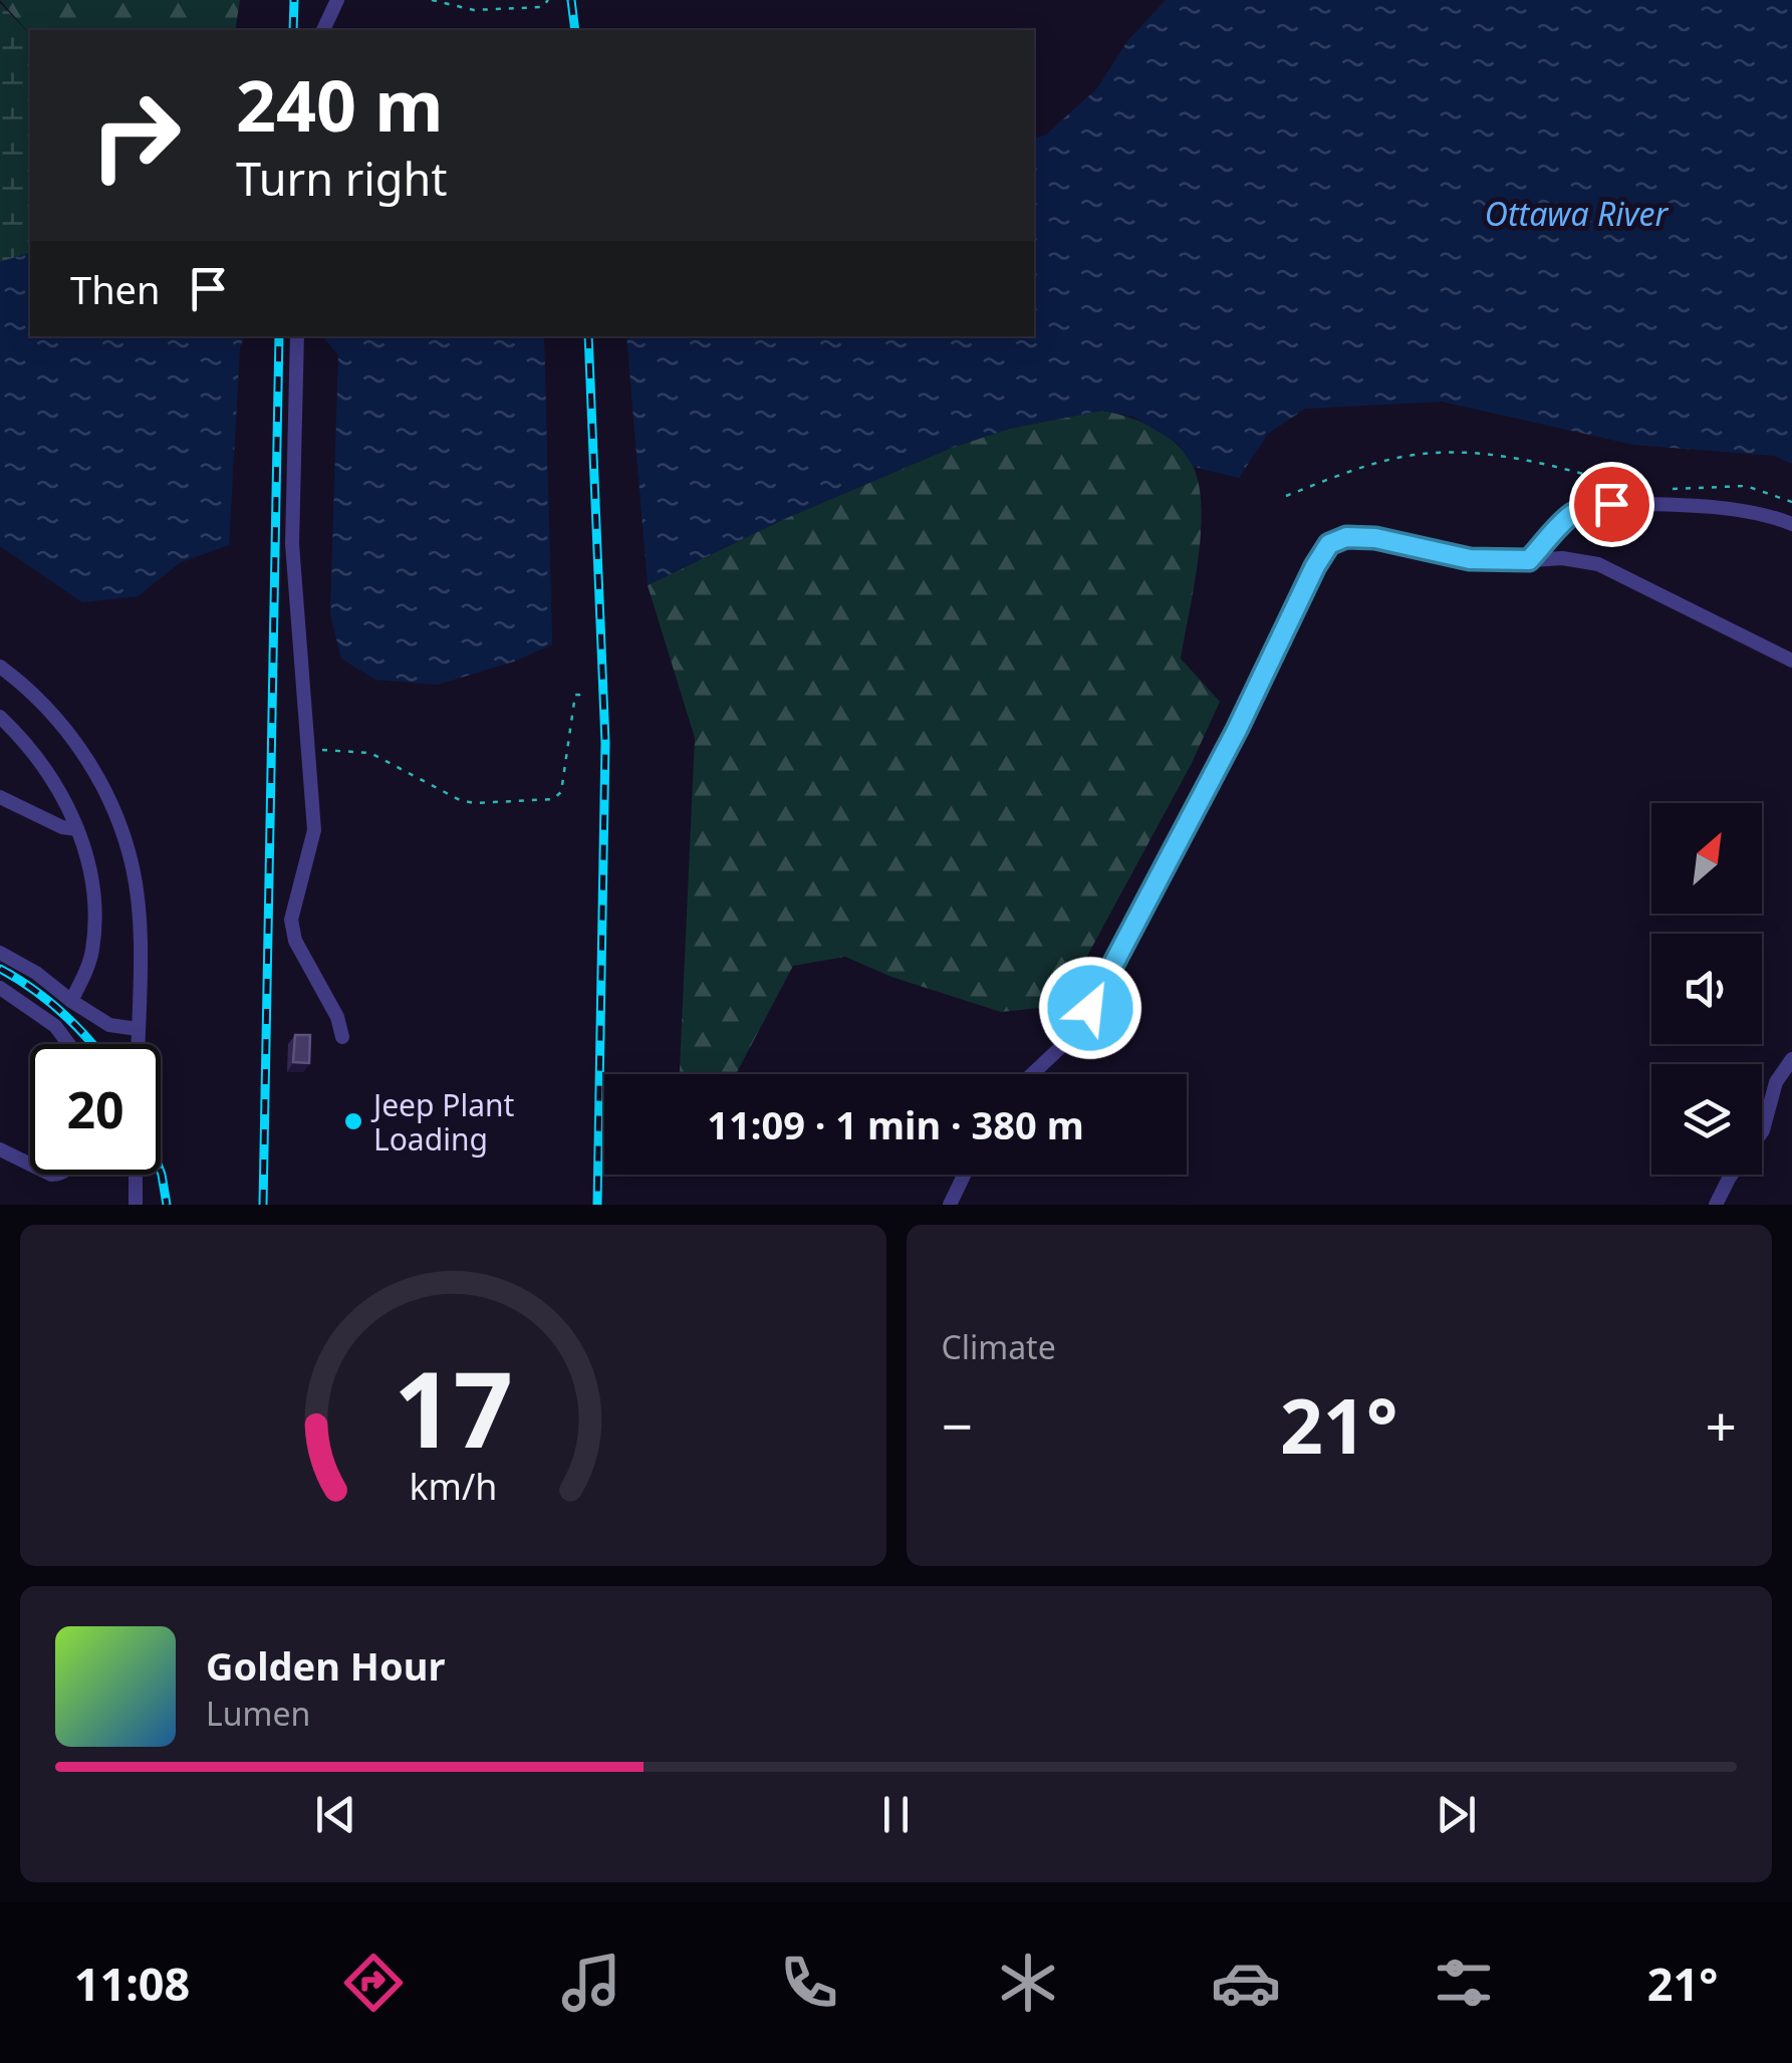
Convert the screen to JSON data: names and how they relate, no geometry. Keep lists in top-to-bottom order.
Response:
{
  "water": ["Ottawa River"],
  "places": ["Jeep Plant Loading"],
  "north": "top right",
  "page": {
    "turn": ["240 m", "Turn right"],
    "then": "Then",
    "limit": "20",
    "trip": "11:09 · 1 min · 380 m",
    "tile": "Climate",
    "heat": ["−", "21°", "+"],
    "song": ["Golden Hour", "Lumen"],
    "tabs": ["11:08", "21°"],
    "gauge": ["17", "km/h"]
  }
}
